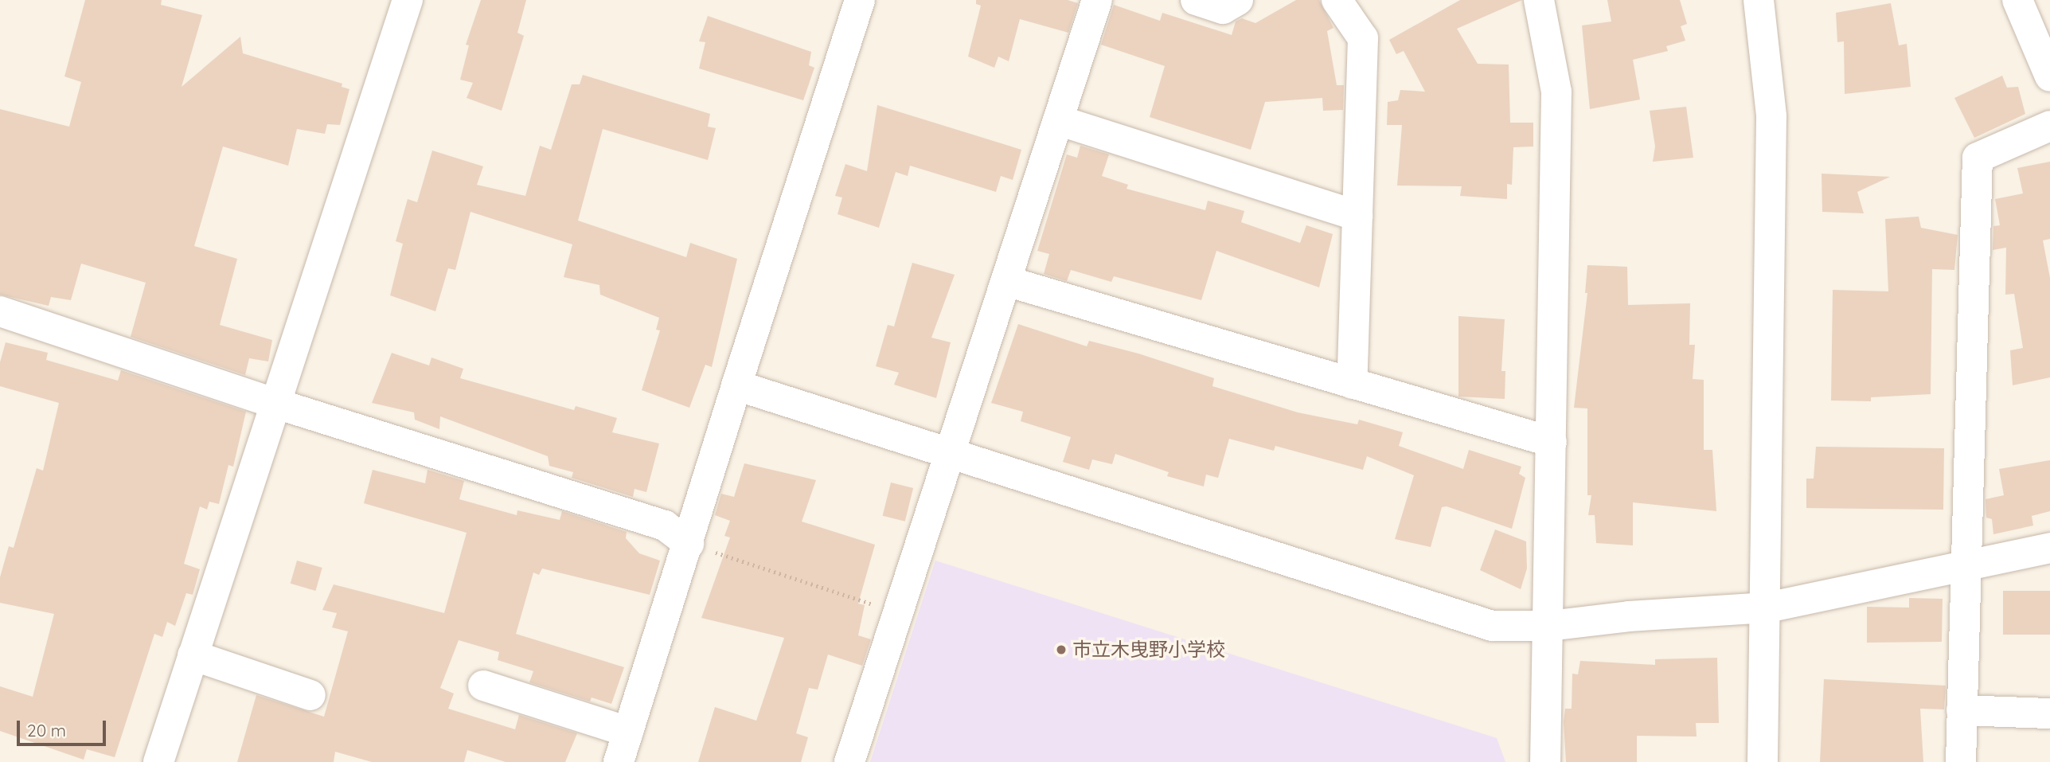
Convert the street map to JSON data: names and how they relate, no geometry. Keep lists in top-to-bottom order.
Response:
{
  "places": ["市立木曳野小学校"],
  "scale_bar": "20 m"
}
